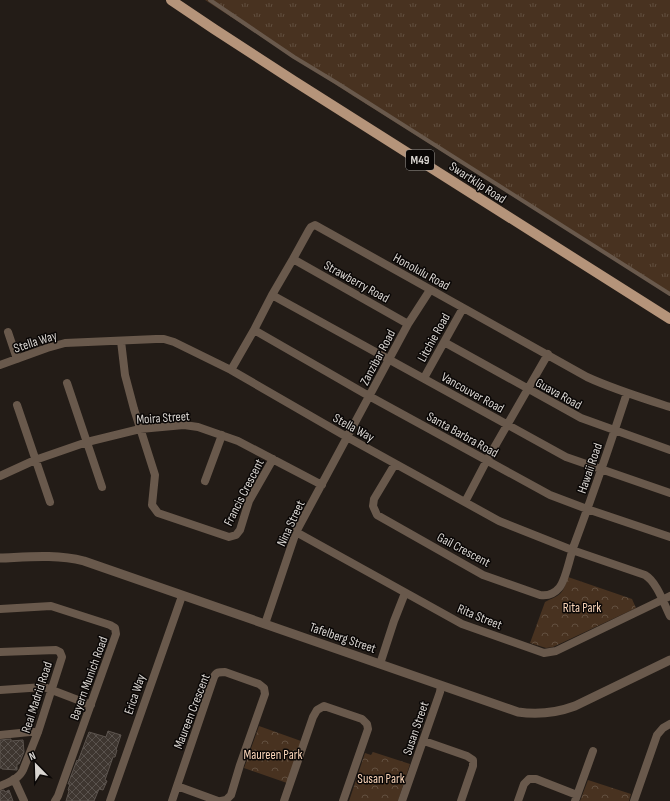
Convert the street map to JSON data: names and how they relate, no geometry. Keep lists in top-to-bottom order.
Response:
{
  "streets": {
    "main road": ["M49", "Swartklip Road"],
    "street": [
      "Honolulu Road",
      "Strawberry Road",
      "Litchie Road",
      "Stella Way",
      "Zanzibar Road",
      "Vancouver Road",
      "Guava Road",
      "Moira Street",
      "Santa Barbra Road",
      "Hawaii Road",
      "Francis Crescent",
      "Nina Street",
      "Gail Crescent",
      "Rita Street",
      "Tafelberg Street",
      "Bayern Munich Road",
      "Erica Way",
      "Real Madrid Road",
      "Maureen Crescent",
      "Susan Street"
    ]
  },
  "crossings": [
    ["Honolulu Road", "Strawberry Road"],
    ["Honolulu Road", "Litchie Road"],
    ["Honolulu Road", "Stella Way"],
    ["Honolulu Road", "Zanzibar Road"],
    ["Honolulu Road", "Vancouver Road"],
    ["Honolulu Road", "Santa Barbra Road"],
    ["Honolulu Road", "Hawaii Road"],
    ["Strawberry Road", "Zanzibar Road"],
    ["Litchie Road", "Vancouver Road"],
    ["Litchie Road", "Guava Road"],
    ["Stella Way", "Zanzibar Road"],
    ["Stella Way", "Hawaii Road"],
    ["Stella Way", "Nina Street"],
    ["Stella Way", "Gail Crescent"],
    ["Stella Way", "Rita Street"],
    ["Zanzibar Road", "Vancouver Road"],
    ["Zanzibar Road", "Santa Barbra Road"],
    ["Zanzibar Road", "Nina Street"],
    ["Vancouver Road", "Hawaii Road"],
    ["Guava Road", "Hawaii Road"],
    ["Moira Street", "Francis Crescent"],
    ["Moira Street", "Nina Street"],
    ["Santa Barbra Road", "Hawaii Road"],
    ["Hawaii Road", "Gail Crescent"],
    ["Nina Street", "Rita Street"],
    ["Nina Street", "Tafelberg Street"],
    ["Tafelberg Street", "Erica Way"],
    ["Tafelberg Street", "Susan Street"]
  ],
  "parks": ["Rita Park", "Maureen Park", "Susan Park"],
  "north": "top left"
}
